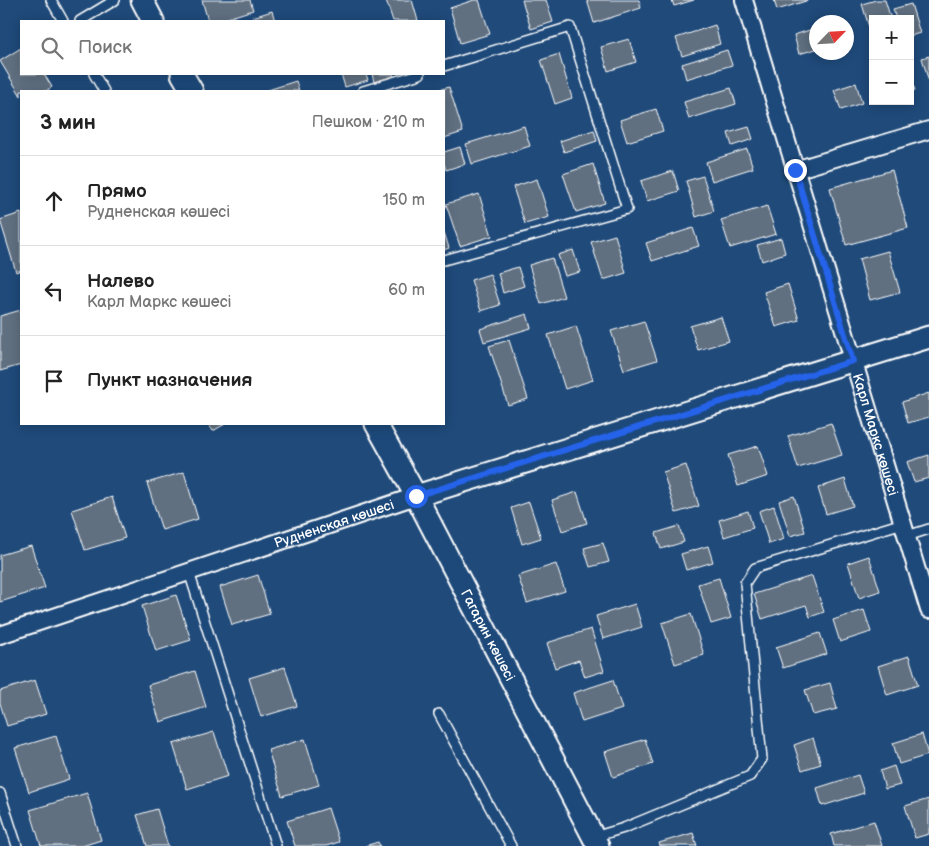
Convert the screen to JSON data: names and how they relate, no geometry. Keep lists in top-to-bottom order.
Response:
{
  "streets": {
    "street": ["Карл Маркс көшесі", "Рудненская көшесі", "Гагарин көшесі"]
  },
  "crossings": [
    ["Карл Маркс көшесі", "Рудненская көшесі"],
    ["Рудненская көшесі", "Гагарин көшесі"]
  ],
  "north": "top right",
  "page": {
    "map_buttons": ["+", "−"],
    "search": "Поиск",
    "heading": ["3 мин", "Пешком · 210 m"],
    "list": [
      ["Прямо", "Рудненская көшесі", "150 m"],
      ["Налево", "Карл Маркс көшесі", "60 m"],
      "Пункт назначения"
    ]
  }
}
